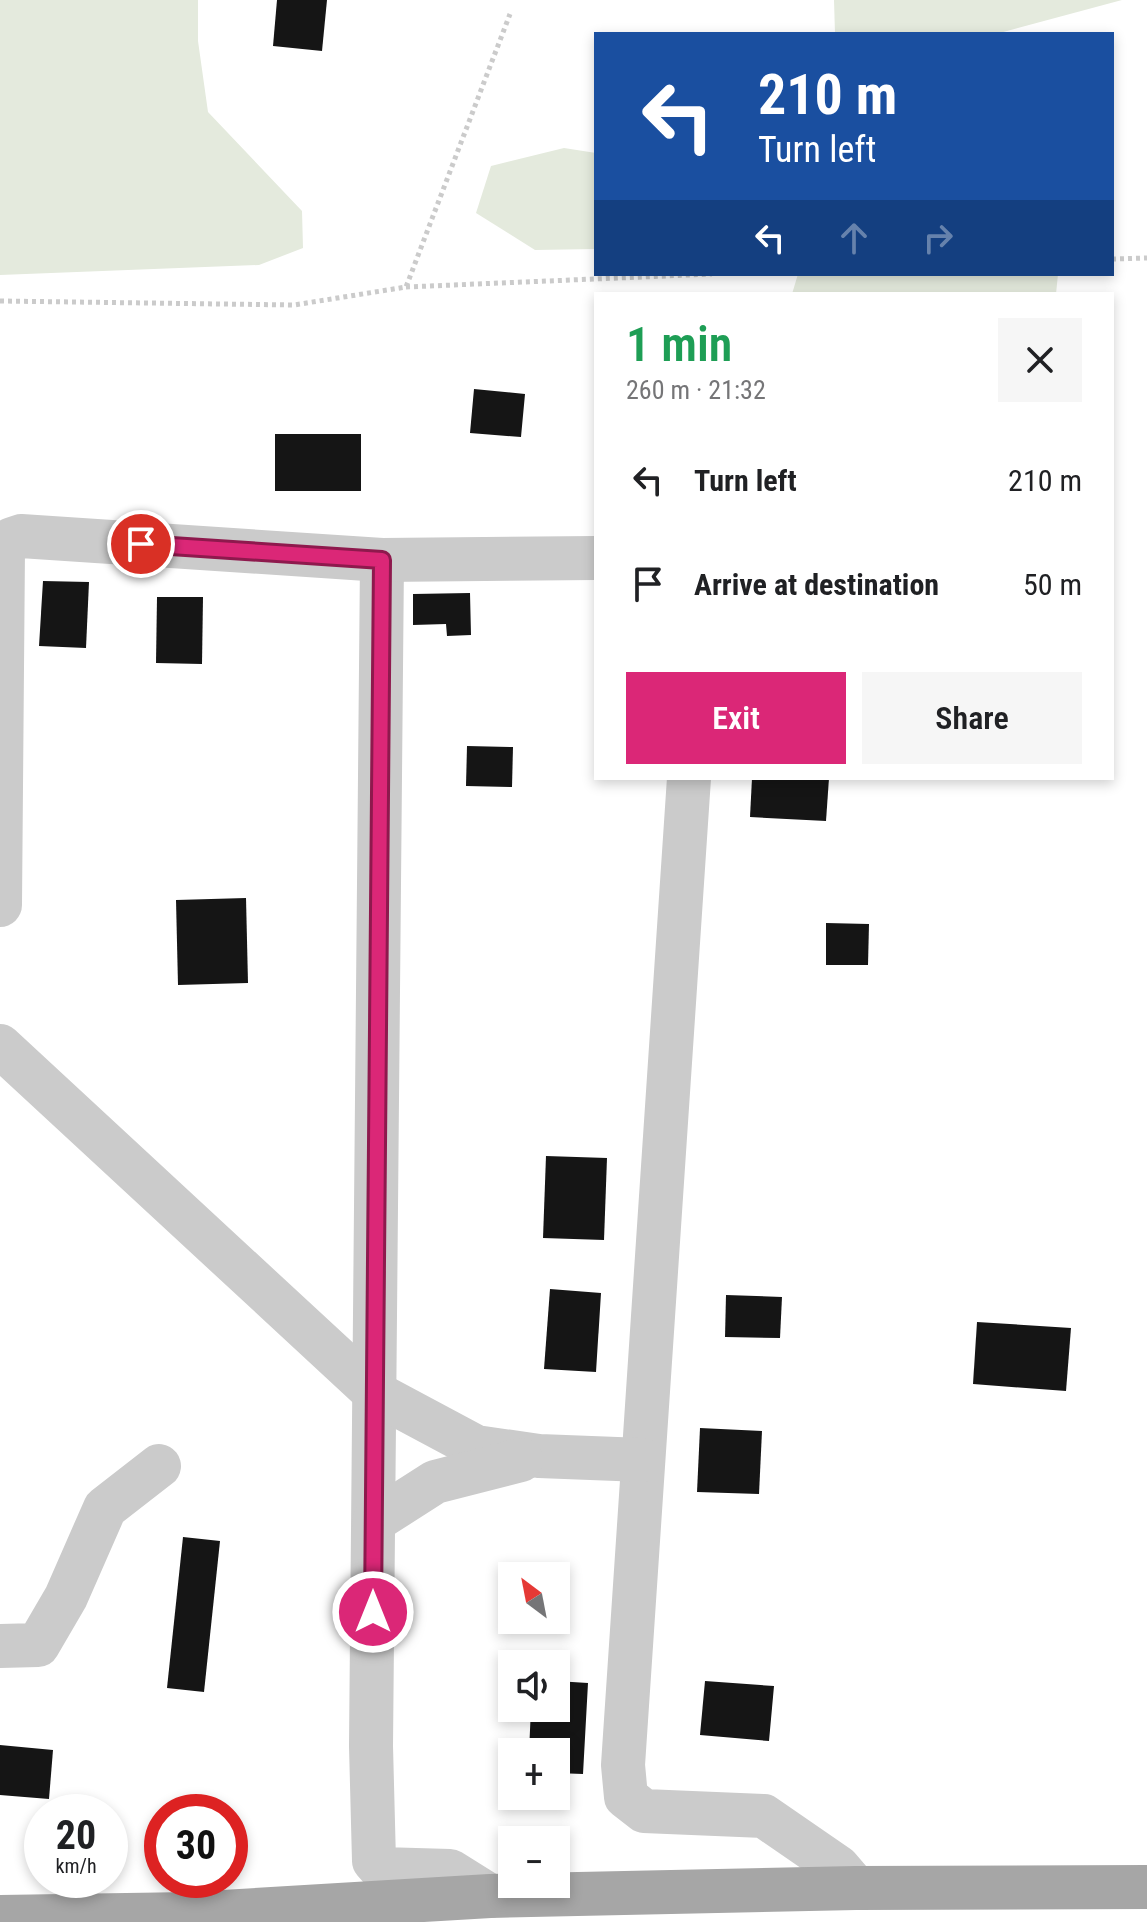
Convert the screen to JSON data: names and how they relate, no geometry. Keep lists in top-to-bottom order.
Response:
{
  "north": "top left",
  "page": {
    "turn": ["210 m", "Turn left"],
    "heading": ["1 min", "260 m · 21:32"],
    "list": [
      {
        "name": "Turn left",
        "value": "210 m"
      },
      {
        "name": "Arrive at destination",
        "value": "50 m"
      }
    ],
    "buttons": ["Exit", "Share"],
    "map_buttons": ["+", "−"],
    "speed": "20 km/h",
    "limit": "30"
  }
}
